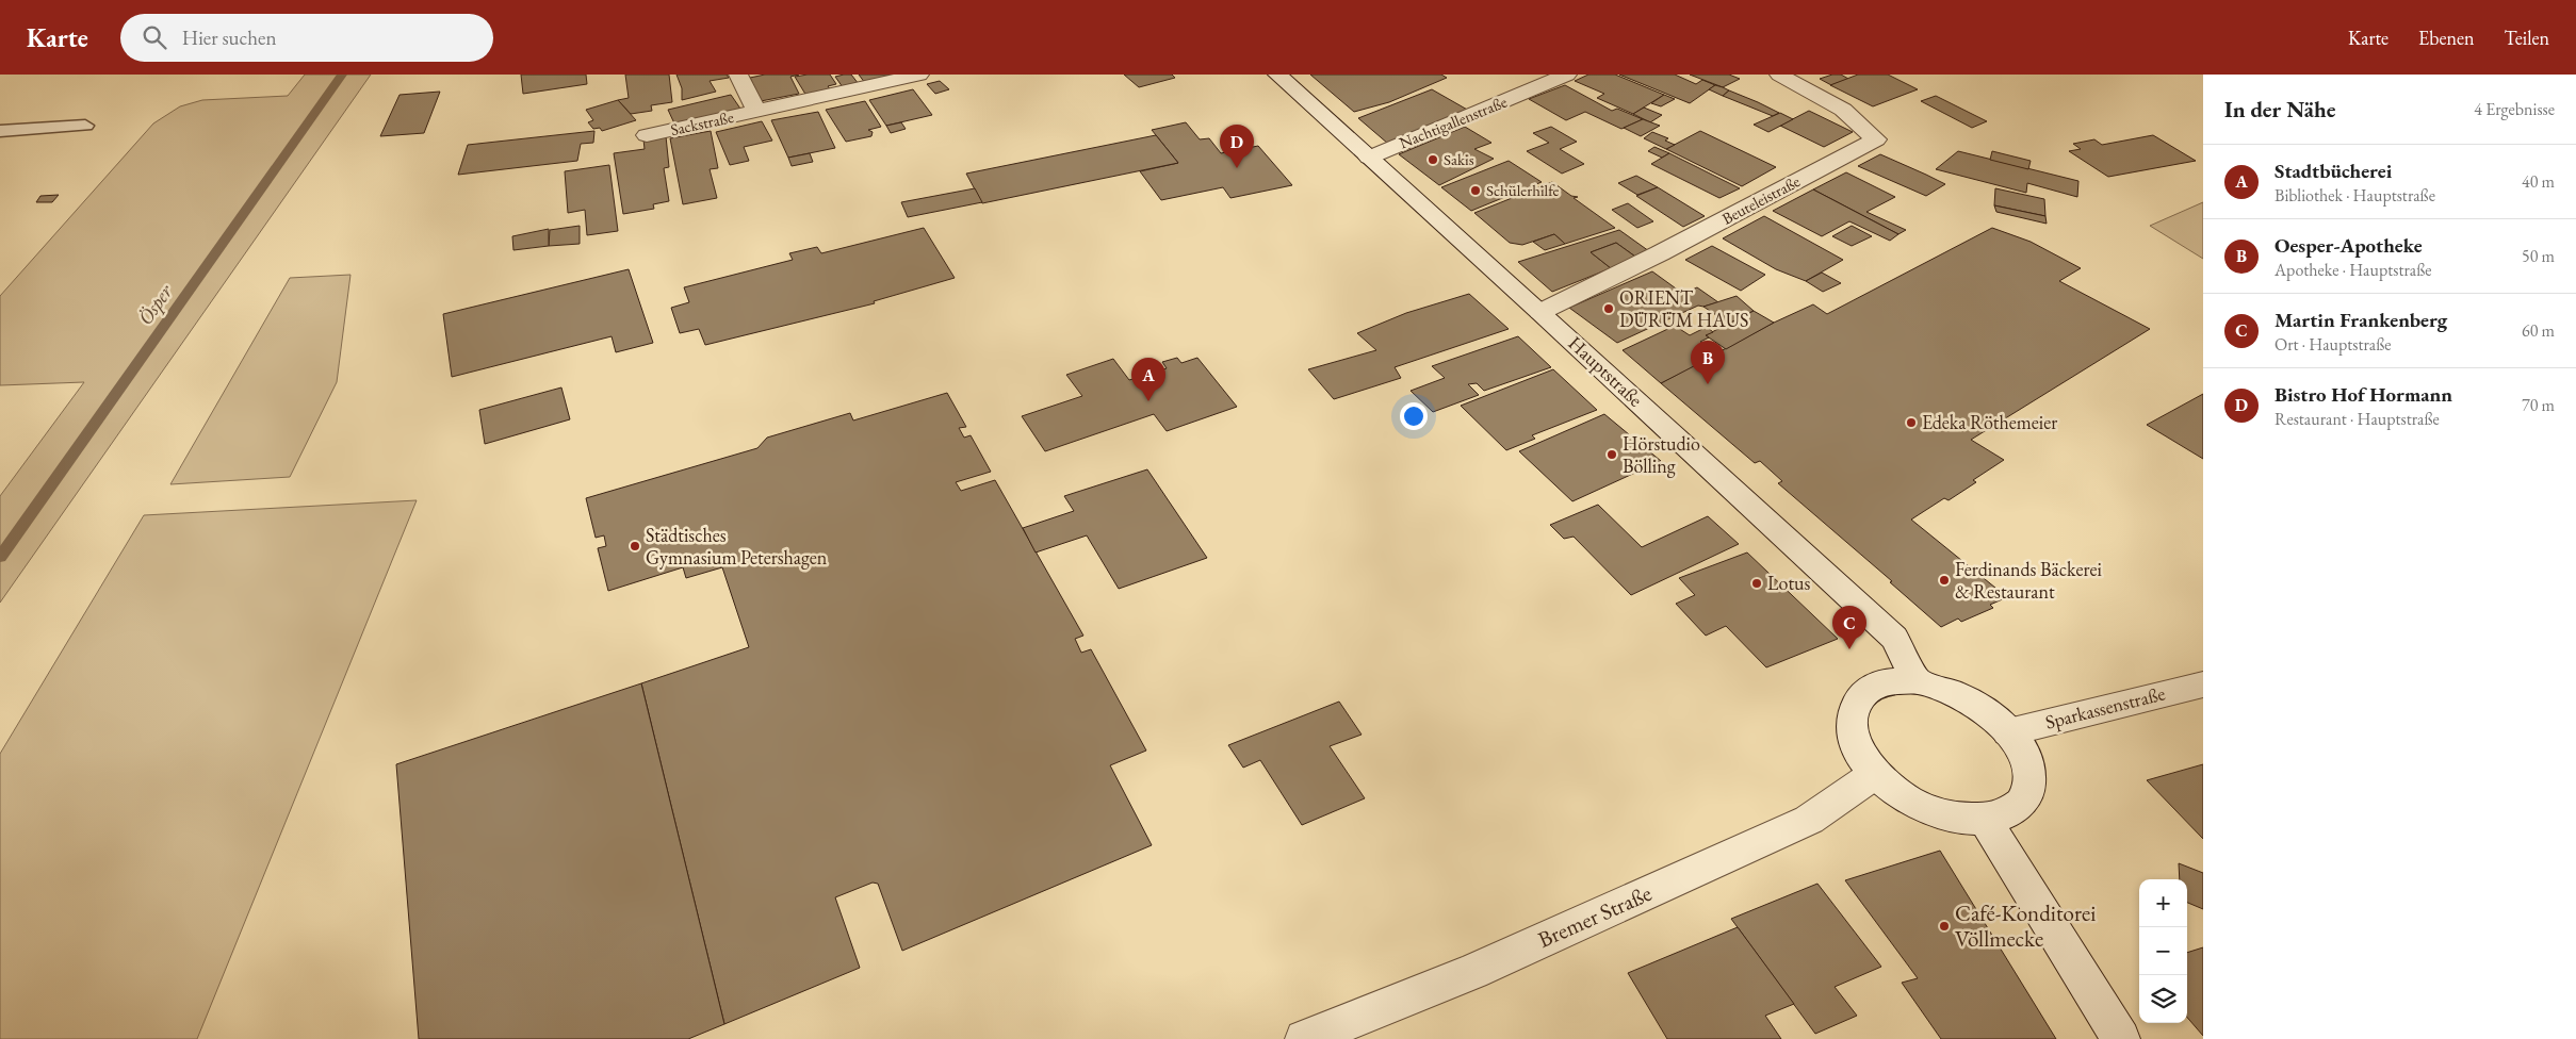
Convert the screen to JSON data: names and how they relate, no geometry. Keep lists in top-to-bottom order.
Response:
{
  "streets": {
    "street": [
      "Nachtigallenstraße",
      "Sackstraße",
      "Beuteleistraße",
      "Hauptstraße",
      "Sparkassenstraße",
      "Bremer Straße"
    ]
  },
  "crossings": [
    ["Nachtigallenstraße", "Hauptstraße"],
    ["Beuteleistraße", "Hauptstraße"],
    ["Hauptstraße", "Sparkassenstraße"],
    ["Hauptstraße", "Bremer Straße"],
    ["Sparkassenstraße", "Bremer Straße"]
  ],
  "water": ["Ösper"],
  "places": [
    "Sakis",
    "Schülerhilfe",
    "ORIENT DÜRÜM HAUS",
    "Edeka Röthemeier",
    "Hörstudio Bölling",
    "Städtisches Gymnasium Petershagen",
    "Ferdinands Bäckerei & Restaurant",
    "Lotus",
    "Café-Konditorei Völlmecke"
  ],
  "page": {
    "header": "Karte",
    "search": "Hier suchen",
    "nav": ["Karte", "Ebenen", "Teilen"],
    "heading": ["In der Nähe", "4 Ergebnisse"],
    "pins": [
      "D",
      "B",
      "A",
      "C"
    ],
    "list": [
      {
        "mark": "A",
        "name": "Stadtbücherei",
        "note": "Bibliothek · Hauptstraße",
        "value": "40 m"
      },
      {
        "mark": "B",
        "name": "Oesper-Apotheke",
        "note": "Apotheke · Hauptstraße",
        "value": "50 m"
      },
      {
        "mark": "C",
        "name": "Martin Frankenberg",
        "note": "Ort · Hauptstraße",
        "value": "60 m"
      },
      {
        "mark": "D",
        "name": "Bistro Hof Hormann",
        "note": "Restaurant · Hauptstraße",
        "value": "70 m"
      }
    ],
    "map_buttons": ["+", "−"]
  }
}
